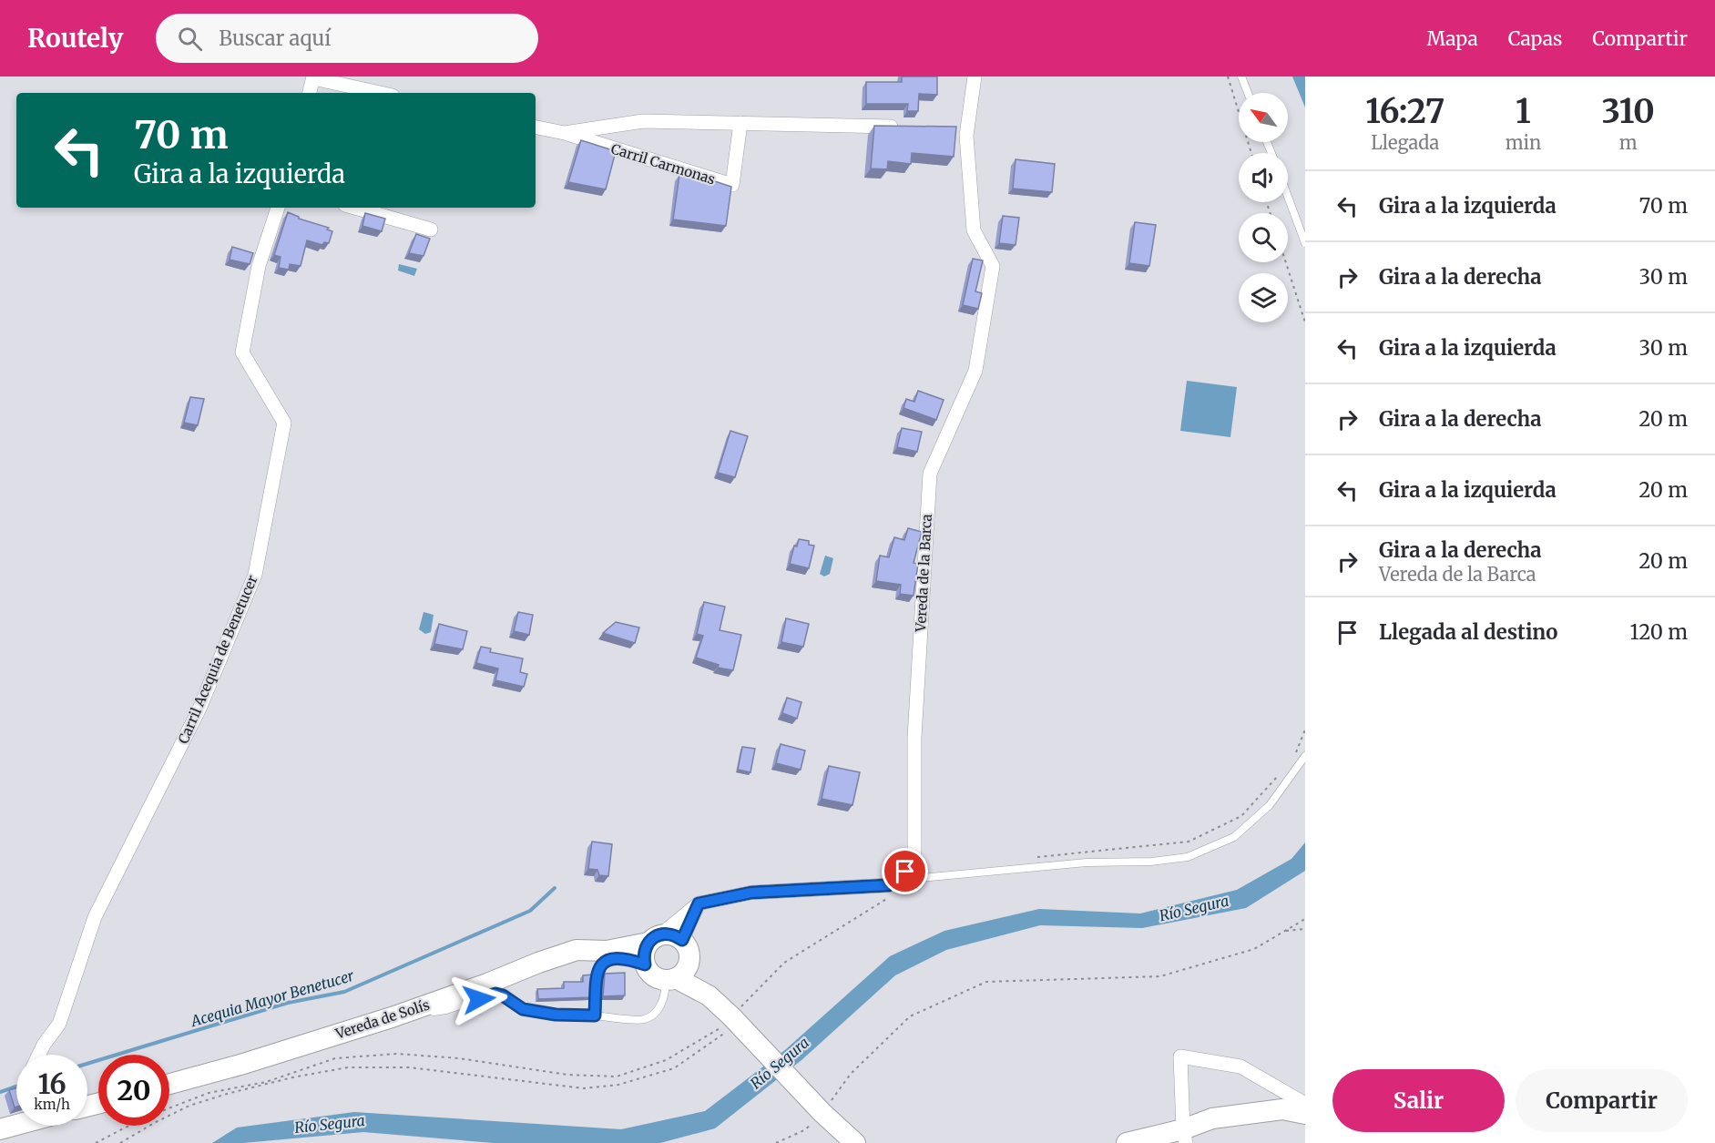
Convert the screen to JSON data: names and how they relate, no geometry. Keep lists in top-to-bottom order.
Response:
{
  "streets": {
    "street": [
      "Carril Carmonas",
      "Vereda de la Barca",
      "Carril Acequia de Benetucer",
      "Vereda de Solís"
    ]
  },
  "water": ["Río Segura", "Acequia Mayor Benetucer"],
  "north": "top left",
  "page": {
    "header": "Routely",
    "search": "Buscar aquí",
    "nav": ["Mapa", "Capas", "Compartir"],
    "eta": [
      "16:27",
      "Llegada",
      "1",
      "min",
      "310",
      "m"
    ],
    "turn": ["70 m", "Gira a la izquierda"],
    "list": [
      {
        "name": "Gira a la izquierda",
        "value": "70 m"
      },
      {
        "name": "Gira a la derecha",
        "value": "30 m"
      },
      {
        "name": "Gira a la izquierda",
        "value": "30 m"
      },
      {
        "name": "Gira a la derecha",
        "value": "20 m"
      },
      {
        "name": "Gira a la izquierda",
        "value": "20 m"
      },
      {
        "name": "Gira a la derecha",
        "note": "Vereda de la Barca",
        "value": "20 m"
      },
      {
        "name": "Llegada al destino",
        "value": "120 m"
      }
    ],
    "speed": "16 km/h",
    "limit": "20",
    "buttons": ["Salir", "Compartir"]
  }
}
